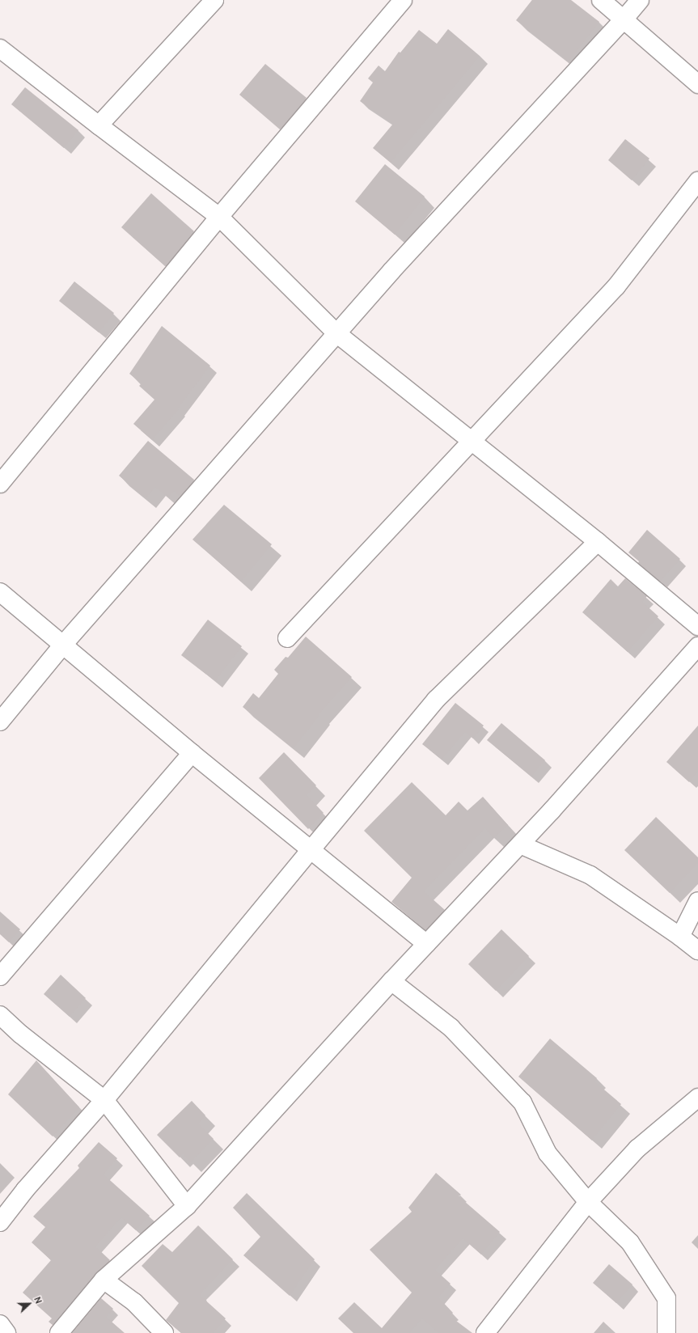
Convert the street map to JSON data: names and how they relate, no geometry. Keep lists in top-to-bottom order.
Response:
{
  "north": "right"
}
